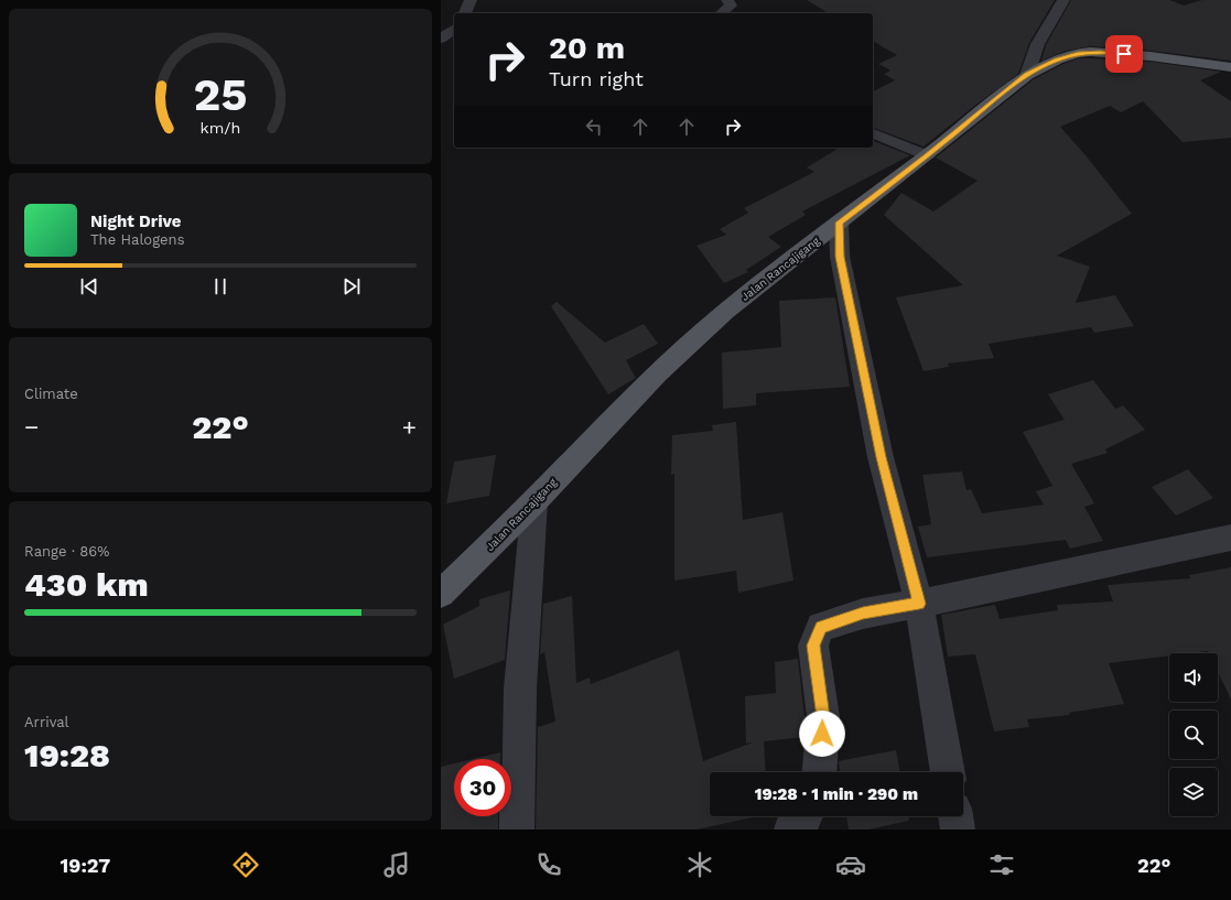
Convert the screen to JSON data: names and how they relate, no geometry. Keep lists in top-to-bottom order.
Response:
{
  "streets": {
    "main road": ["Jalan Rancajigang"]
  },
  "page": {
    "turn": ["20 m", "Turn right"],
    "song": ["Night Drive", "The Halogens"],
    "tile": [
      "Climate",
      ["Range · 86%", "430 km"],
      ["Arrival", "19:28"]
    ],
    "heat": ["−", "22°", "+"],
    "limit": "30",
    "trip": "19:28 · 1 min · 290 m",
    "tabs": ["19:27", "22°"],
    "gauge": ["25", "km/h"]
  }
}
